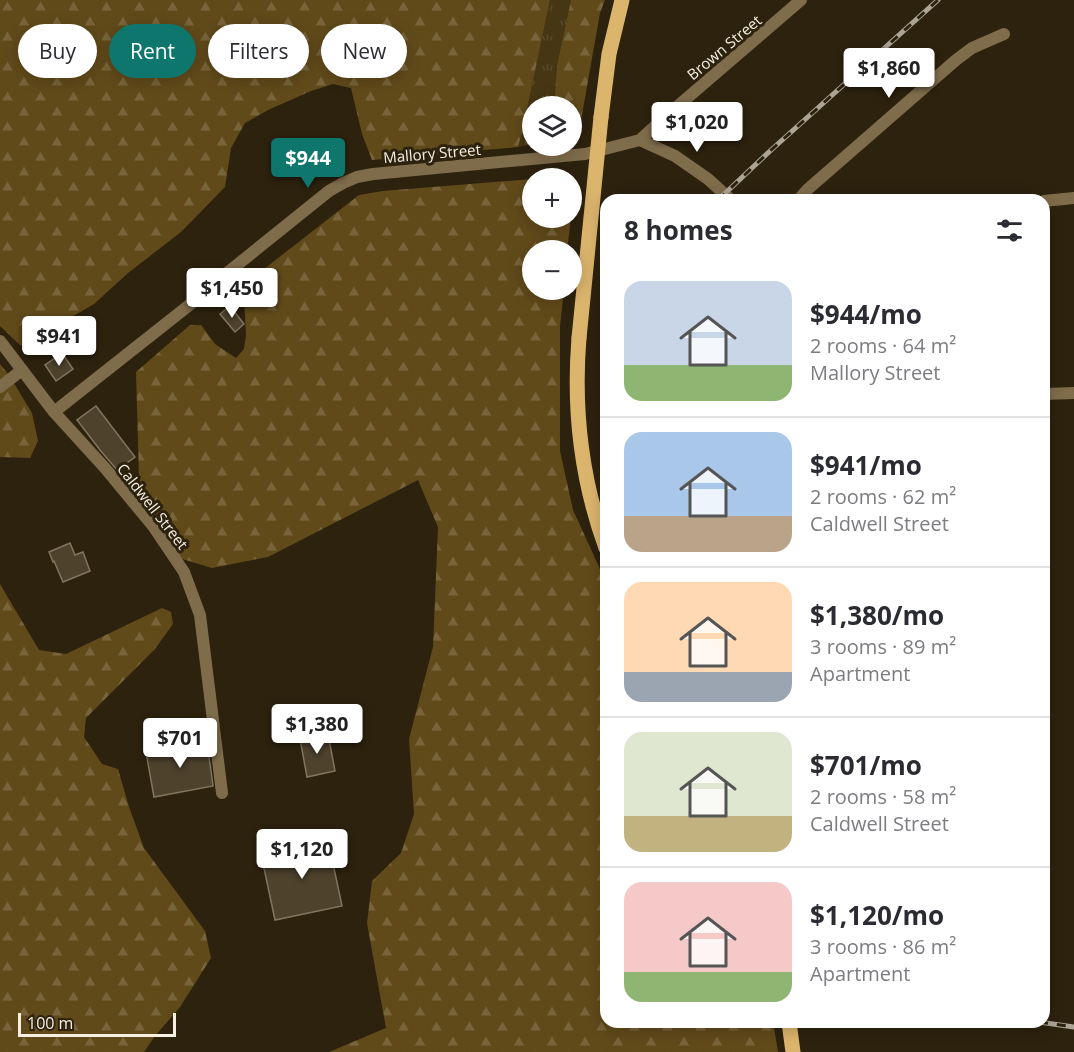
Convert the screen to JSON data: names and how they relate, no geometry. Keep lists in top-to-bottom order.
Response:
{
  "streets": {
    "street": ["Brown Street", "Mallory Street", "Caldwell Street"]
  },
  "crossings": [
    ["Brown Street", "Mallory Street"],
    ["Mallory Street", "Caldwell Street"]
  ],
  "scale_bar": "100 m",
  "page": {
    "chip": [
      "Buy",
      "Rent",
      "Filters",
      "New"
    ],
    "price": [
      "$1,860",
      "$1,020",
      "$944",
      "$1,450",
      "$941",
      "$1,380",
      "$701",
      "$1,120"
    ],
    "map_buttons": ["+", "−"],
    "heading": "8 homes",
    "list": [
      {
        "name": "$944/mo",
        "note": "2 rooms · 64 m² · Mallory Street"
      },
      {
        "name": "$941/mo",
        "note": "2 rooms · 62 m² · Caldwell Street"
      },
      {
        "name": "$1,380/mo",
        "note": "3 rooms · 89 m² · Apartment"
      },
      {
        "name": "$701/mo",
        "note": "2 rooms · 58 m² · Caldwell Street"
      },
      {
        "name": "$1,120/mo",
        "note": "3 rooms · 86 m² · Apartment"
      }
    ],
    "scale": "100 m"
  }
}
